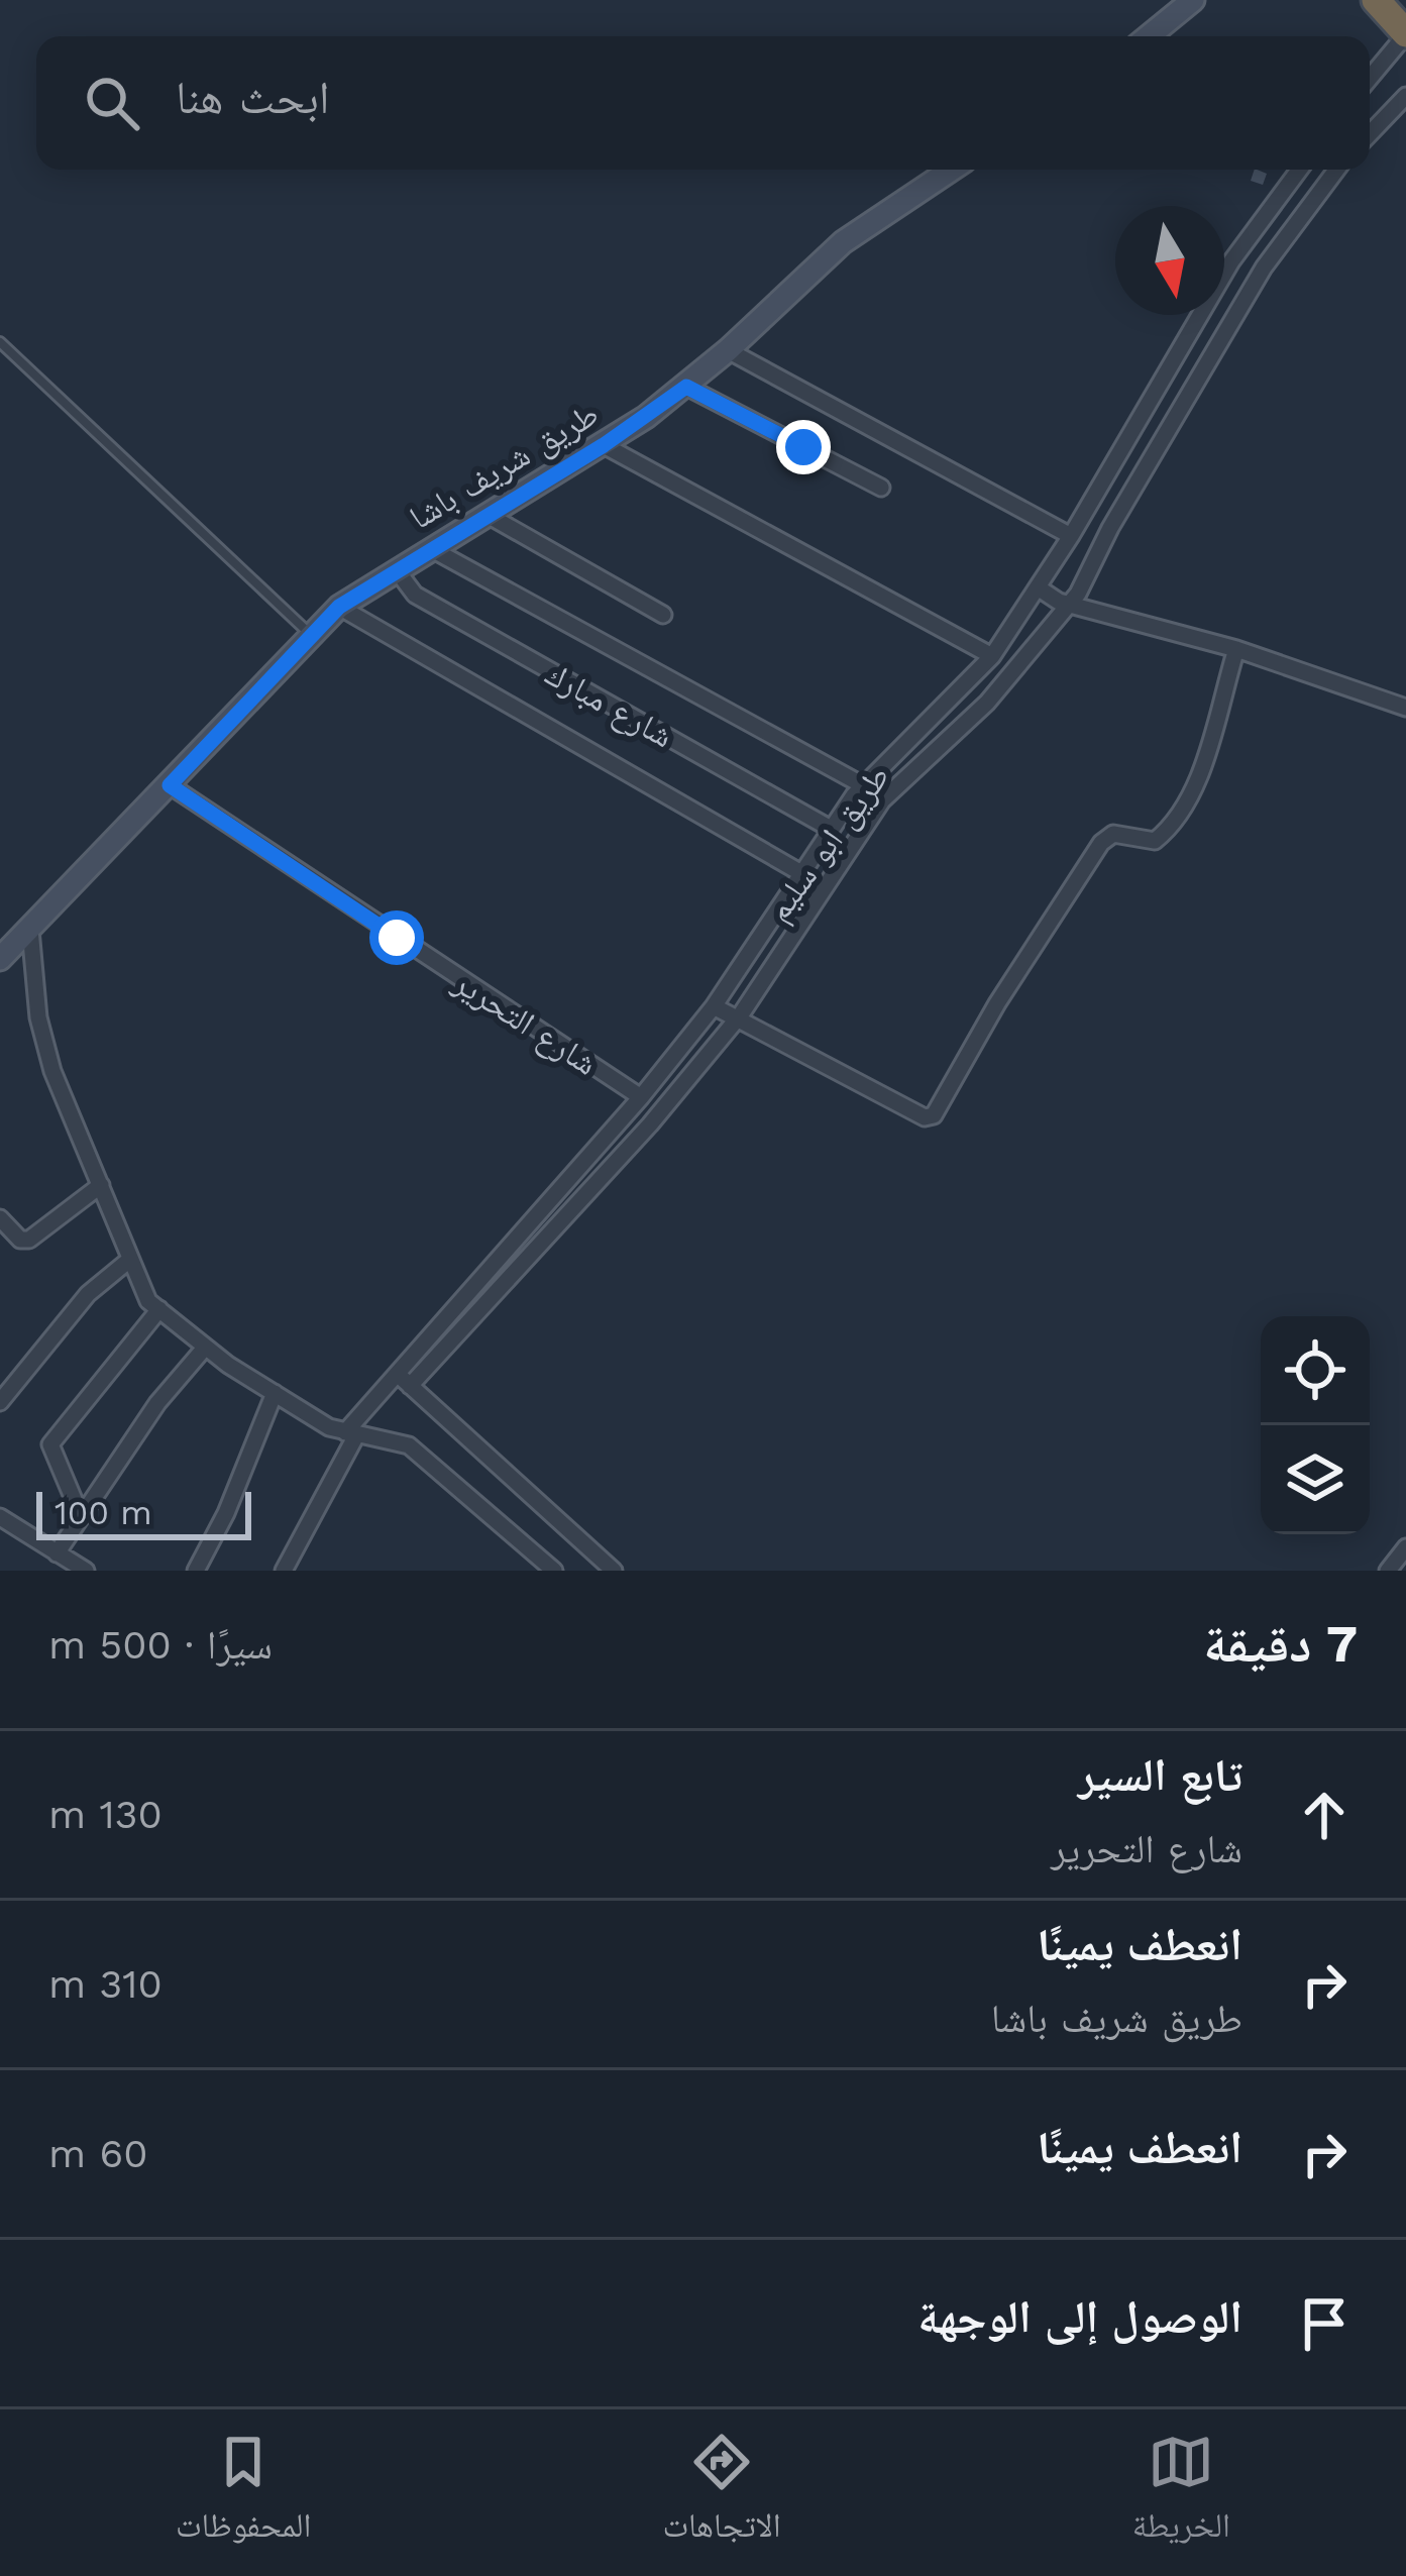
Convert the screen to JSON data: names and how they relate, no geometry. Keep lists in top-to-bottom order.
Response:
{
  "streets": {
    "street": [
      "طريق شريف باشا",
      "شارع مبارك",
      "طريق ابو سليم",
      "شارع التحرير"
    ]
  },
  "crossings": [
    ["طريق شريف باشا", "شارع مبارك"],
    ["طريق شريف باشا", "شارع التحرير"],
    ["شارع مبارك", "طريق ابو سليم"],
    ["طريق ابو سليم", "شارع التحرير"]
  ],
  "scale_bar": "100 m",
  "north": "bottom",
  "page": {
    "search": "ابحث هنا",
    "scale": "100 m",
    "heading": ["7 دقيقة", "سيرًا · 500 m"],
    "list": [
      ["تابع السير", "شارع التحرير", "130 m"],
      ["انعطف يمينًا", "طريق شريف باشا", "310 m"],
      ["انعطف يمينًا", "60 m"],
      "الوصول إلى الوجهة"
    ],
    "nav": ["الخريطة", "الاتجاهات", "المحفوظات"]
  }
}
